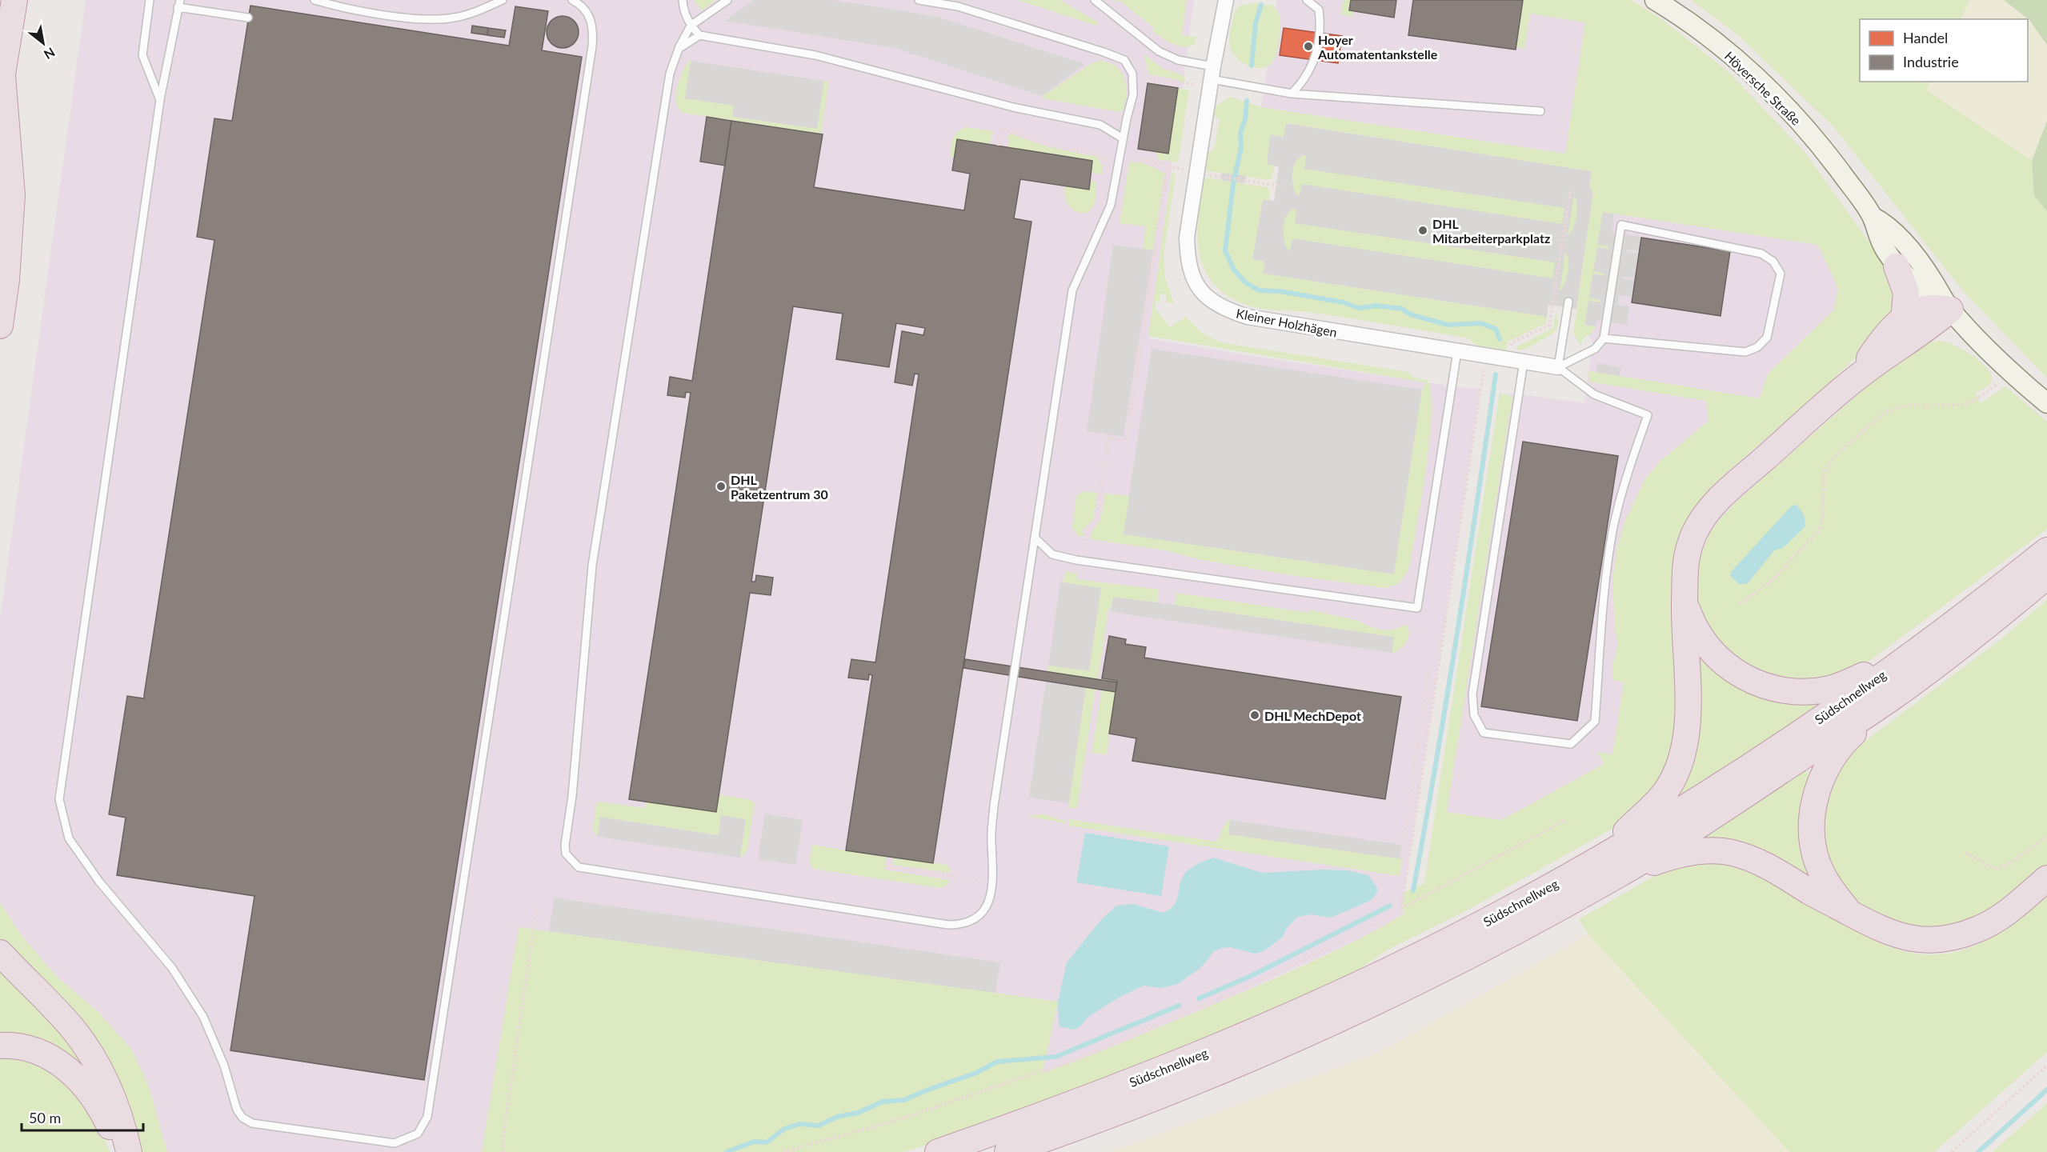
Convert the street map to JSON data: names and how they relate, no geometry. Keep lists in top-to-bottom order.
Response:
{
  "streets": {
    "highway": ["Südschnellweg"],
    "street": ["Höversche Straße", "Kleiner Holzhägen"]
  },
  "places": [
    "Hoyer Automatentankstelle",
    "DHL Mitarbeiterparkplatz",
    "DHL Paketzentrum 30",
    "DHL MechDepot"
  ],
  "legend": ["Handel", "Industrie"],
  "scale_bar": "50 m",
  "north": "bottom right"
}
